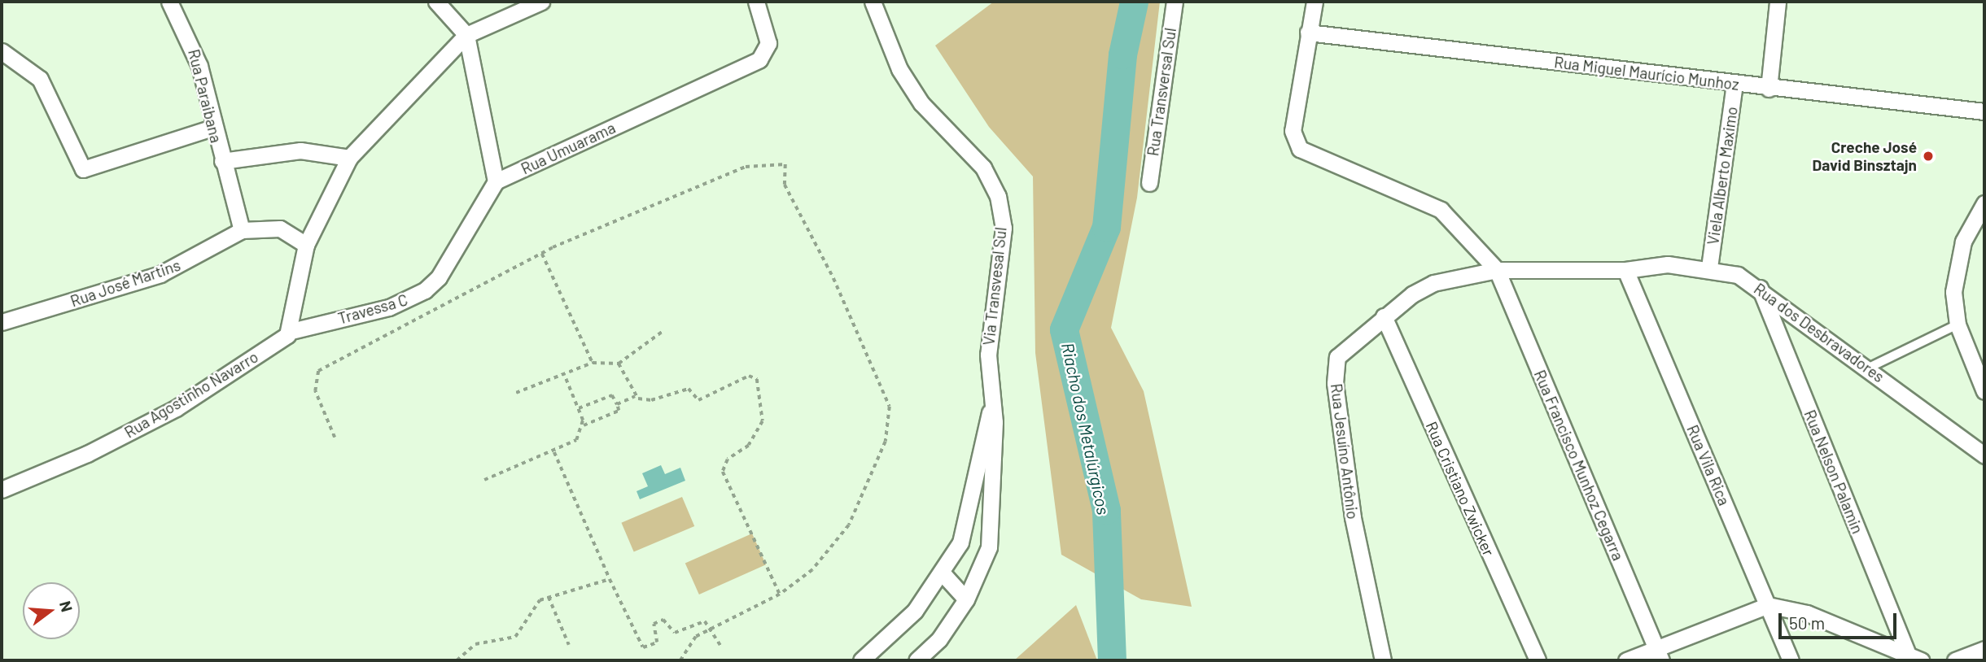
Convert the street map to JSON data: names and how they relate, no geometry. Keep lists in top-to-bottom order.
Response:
{
  "streets": {
    "street": [
      "Rua Miguel Maurício Munhoz",
      "Rua Transversal Sul",
      "Rua Paraibana",
      "Rua Umuarama",
      "Viela Alberto Maximo",
      "Rua José Martins",
      "Via Transvesal Sul",
      "Travessa C",
      "Rua dos Desbravadores",
      "Rua Agostinho Navarro",
      "Rua Jesuíno Antônio",
      "Rua Francisco Munhoz Cegarra",
      "Rua Vila Rica",
      "Rua Nelson Palamin",
      "Rua Cristiano Zwicker"
    ]
  },
  "crossings": [
    ["Rua Miguel Maurício Munhoz", "Viela Alberto Maximo"],
    ["Rua Paraibana", "Rua José Martins"],
    ["Rua Umuarama", "Travessa C"],
    ["Viela Alberto Maximo", "Rua dos Desbravadores"],
    ["Travessa C", "Rua Agostinho Navarro"],
    ["Rua dos Desbravadores", "Rua Jesuíno Antônio"],
    ["Rua dos Desbravadores", "Rua Francisco Munhoz Cegarra"],
    ["Rua dos Desbravadores", "Rua Vila Rica"],
    ["Rua dos Desbravadores", "Rua Nelson Palamin"],
    ["Rua Jesuíno Antônio", "Rua Francisco Munhoz Cegarra"],
    ["Rua Jesuíno Antônio", "Rua Cristiano Zwicker"]
  ],
  "water": ["Riacho dos Metalúrgicos"],
  "places": ["Creche José David Binsztajn"],
  "scale_bar": "50 m",
  "north": "right"
}
